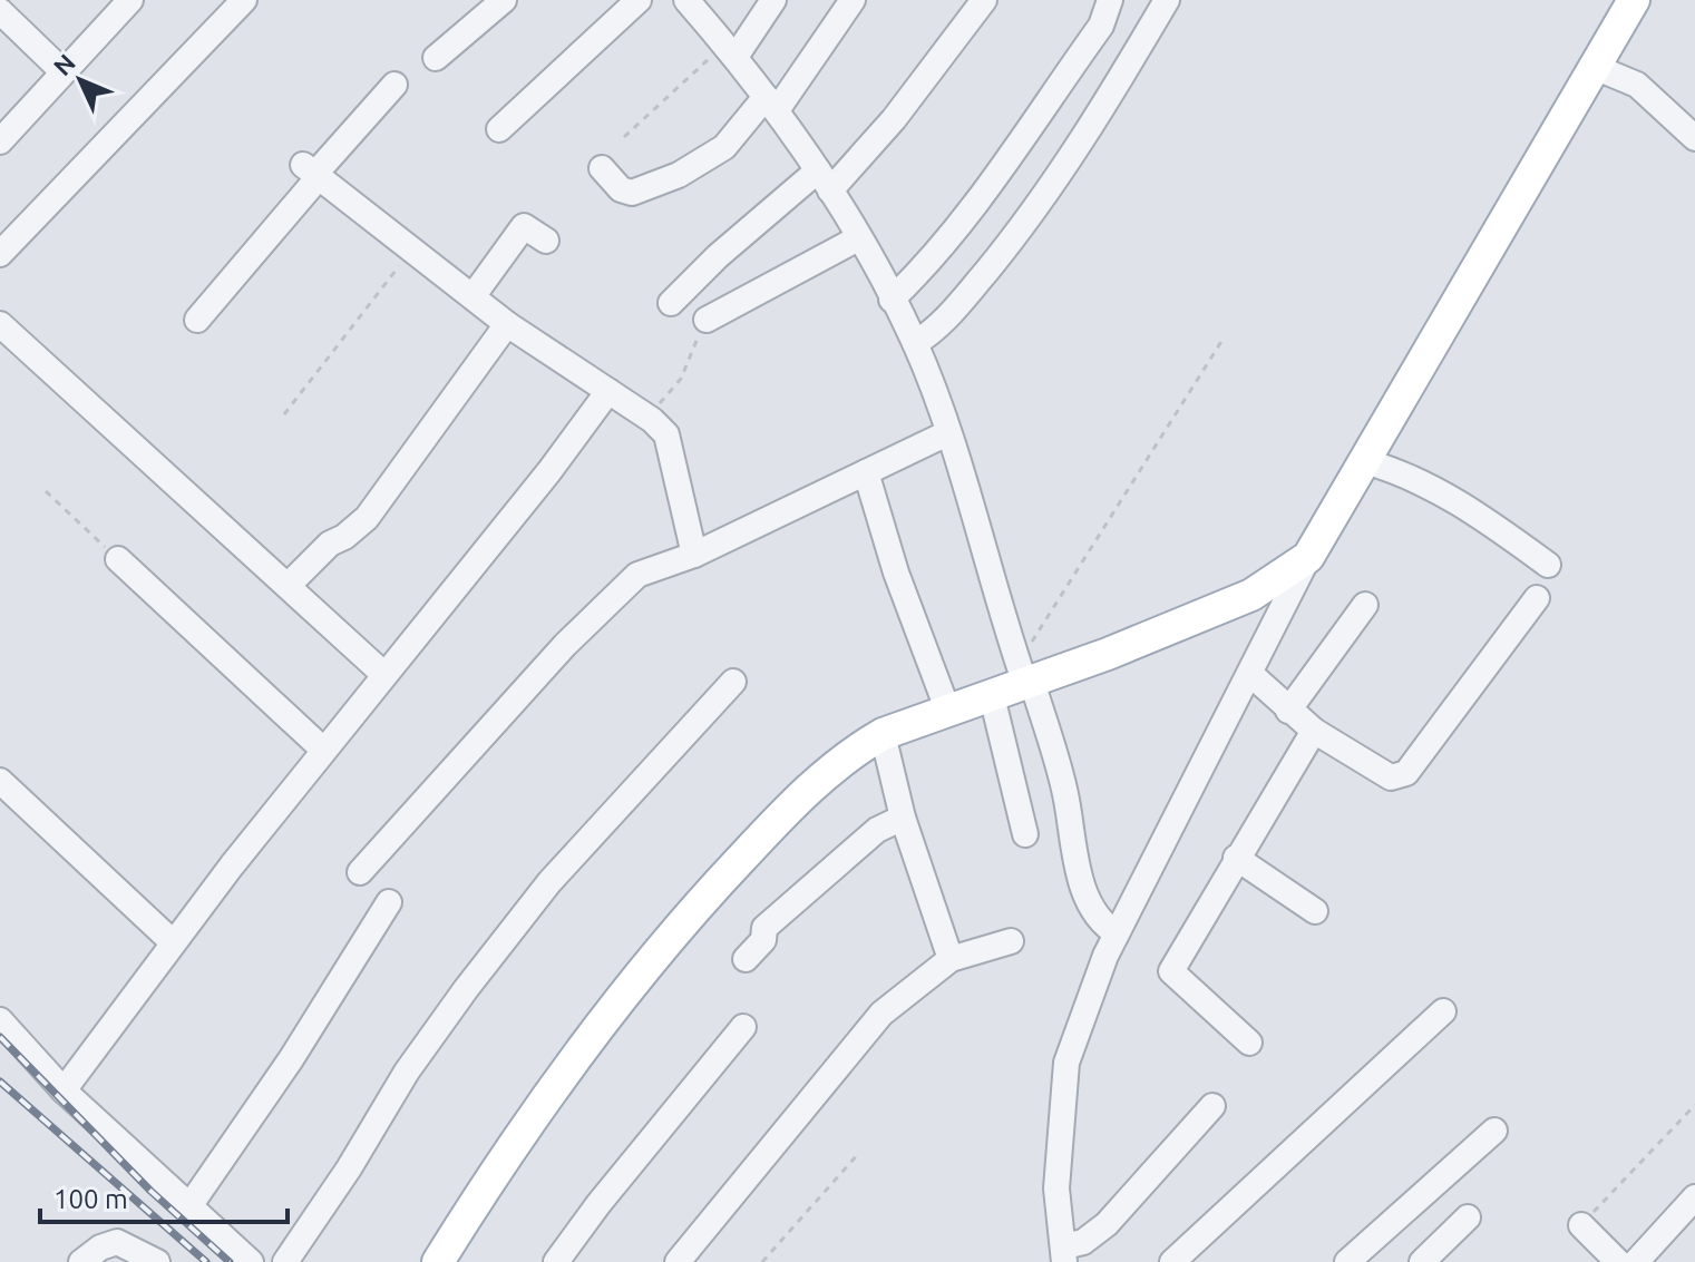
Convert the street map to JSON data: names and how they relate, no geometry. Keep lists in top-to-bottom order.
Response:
{
  "scale_bar": "100 m",
  "north": "top left"
}
